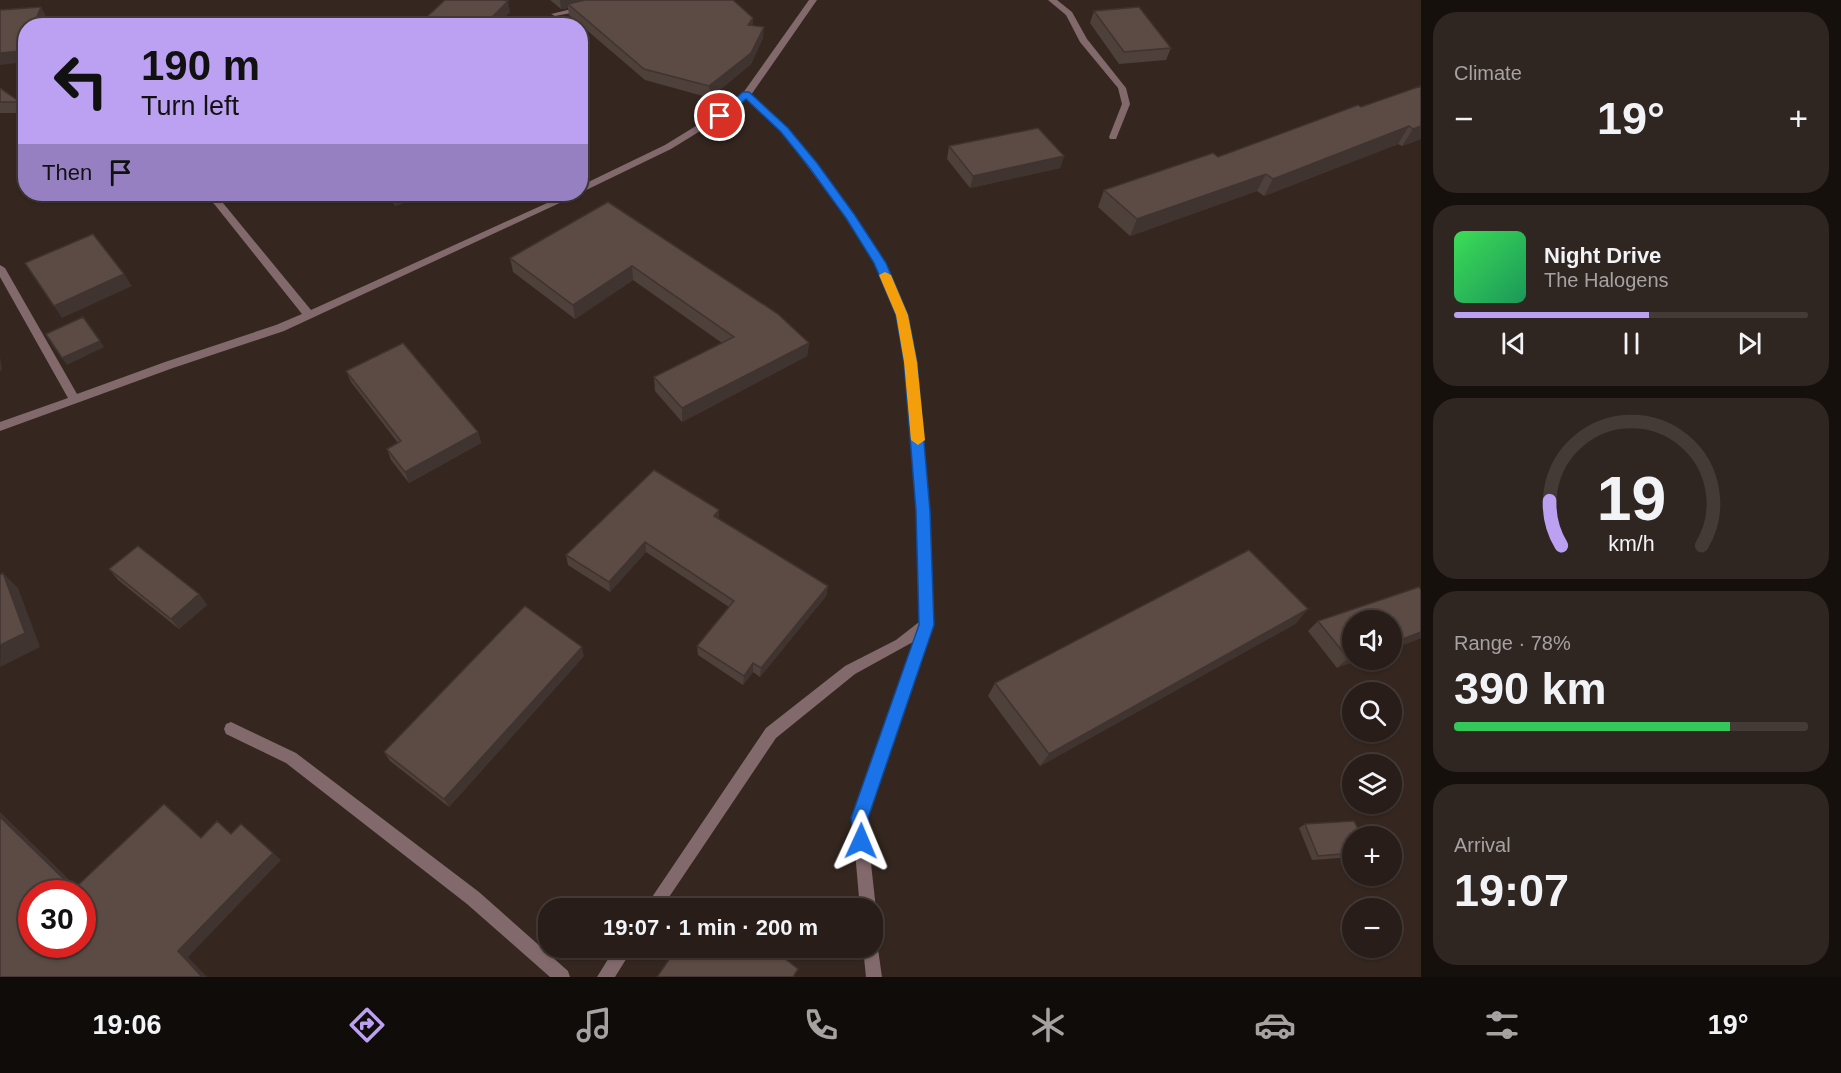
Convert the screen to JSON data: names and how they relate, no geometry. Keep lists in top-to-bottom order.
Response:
{
  "page": {
    "tile": [
      "Climate",
      ["Range · 78%", "390 km"],
      ["Arrival", "19:07"]
    ],
    "turn": ["190 m", "Turn left"],
    "heat": ["−", "19°", "+"],
    "then": "Then",
    "song": ["Night Drive", "The Halogens"],
    "map_buttons": ["+", "−"],
    "limit": "30",
    "trip": "19:07 · 1 min · 200 m",
    "tabs": ["19:06", "19°"],
    "gauge": ["19", "km/h"]
  }
}
